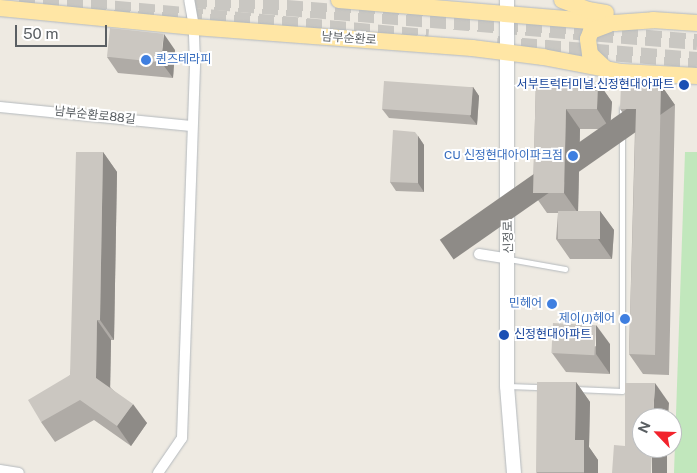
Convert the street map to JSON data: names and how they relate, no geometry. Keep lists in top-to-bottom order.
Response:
{
  "streets": {
    "main road": ["남부순환로", "신정로"],
    "street": ["남부순환로88길"]
  },
  "crossings": [
    ["남부순환로", "신정로"]
  ],
  "places": [
    "퀸즈테라피",
    "서부트럭터미널.신정현대아파트",
    "CU 신정현대아이파크점",
    "민헤어",
    "제이(J)헤어",
    "신정현대아파트"
  ],
  "scale_bar": "50 m",
  "north": "top left"
}
